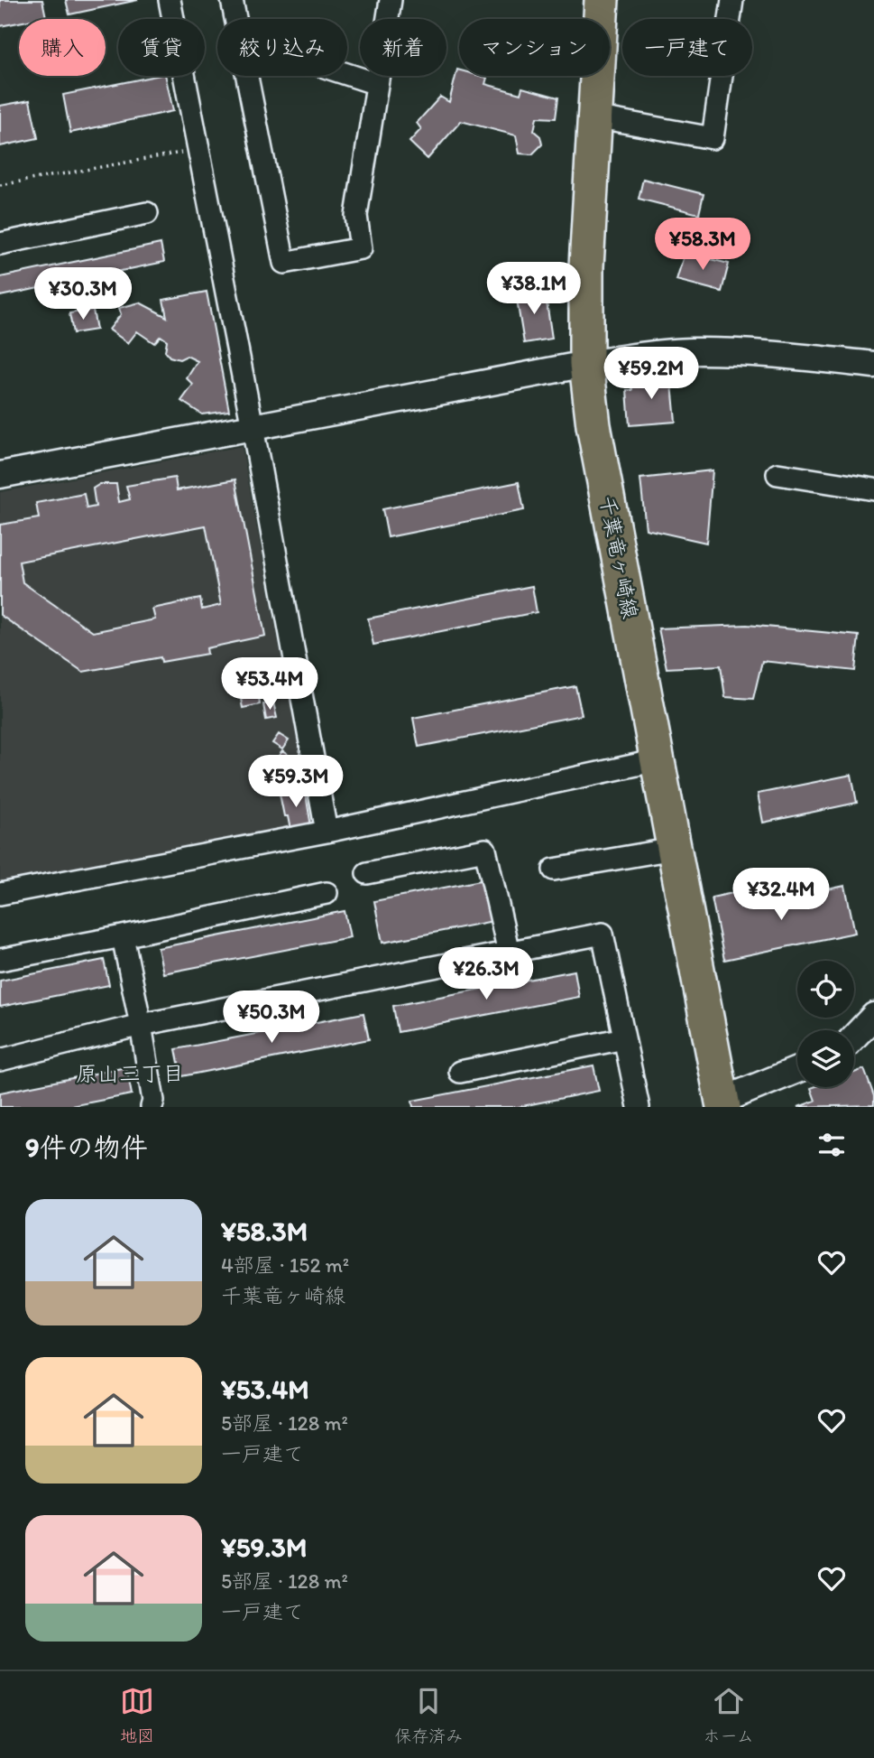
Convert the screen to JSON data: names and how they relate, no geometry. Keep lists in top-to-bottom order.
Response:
{
  "streets": {
    "main road": ["千葉竜ヶ崎線"]
  },
  "districts": ["原山三丁目"],
  "page": {
    "chip": [
      "購入",
      "賃貸",
      "絞り込み",
      "新着",
      "マンション",
      "一戸建て"
    ],
    "price": [
      "¥58.3M",
      "¥38.1M",
      "¥30.3M",
      "¥59.2M",
      "¥53.4M",
      "¥59.3M",
      "¥32.4M",
      "¥26.3M",
      "¥50.3M"
    ],
    "heading": "9件の物件",
    "list": [
      {
        "name": "¥58.3M",
        "note": "4部屋 · 152 m² · 千葉竜ヶ崎線"
      },
      {
        "name": "¥53.4M",
        "note": "5部屋 · 128 m² · 一戸建て"
      },
      {
        "name": "¥59.3M",
        "note": "5部屋 · 128 m² · 一戸建て"
      }
    ],
    "tabs": ["地図", "保存済み", "ホーム"]
  }
}
